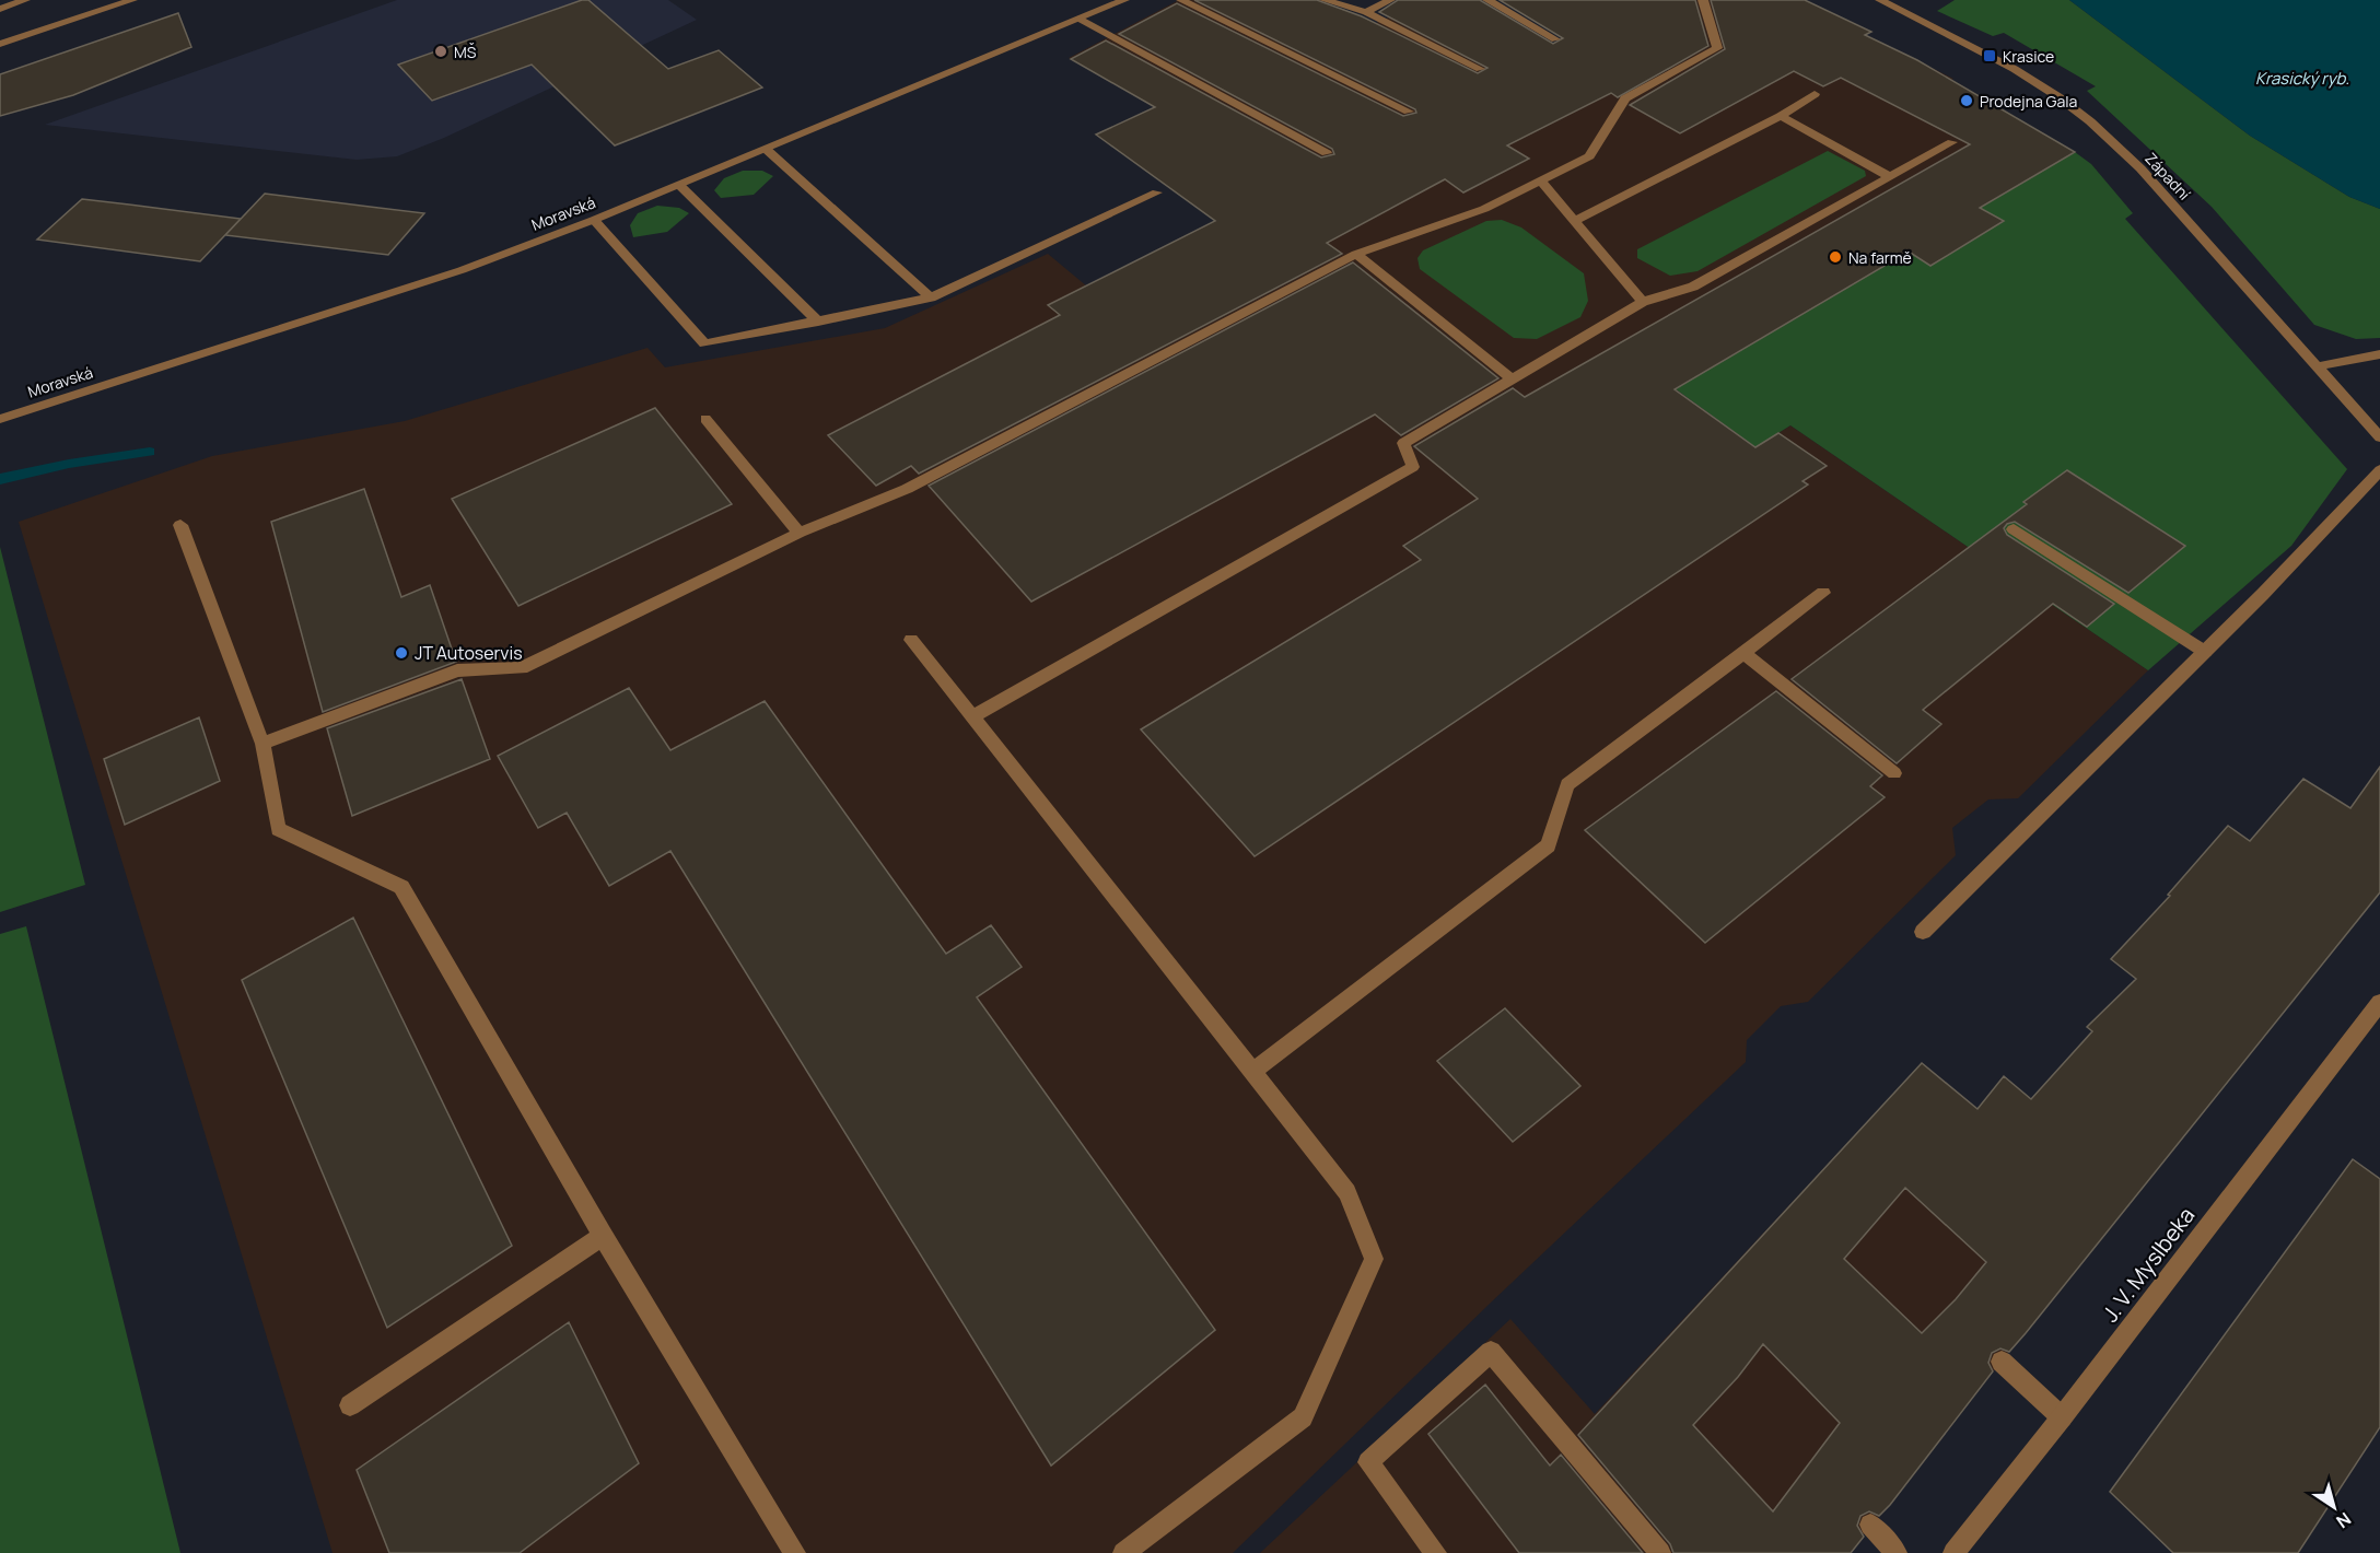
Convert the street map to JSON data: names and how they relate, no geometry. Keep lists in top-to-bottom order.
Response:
{
  "streets": {
    "street": ["Západní", "Moravská", "J. V. Myslbeka"]
  },
  "water": ["Krasický ryb."],
  "places": {
    "other": [
      "MŠ",
      "Prodejna Gala",
      "Na farmě",
      "JT Autoservis"
    ],
    "transit": ["Krasice"]
  },
  "north": "bottom right"
}
